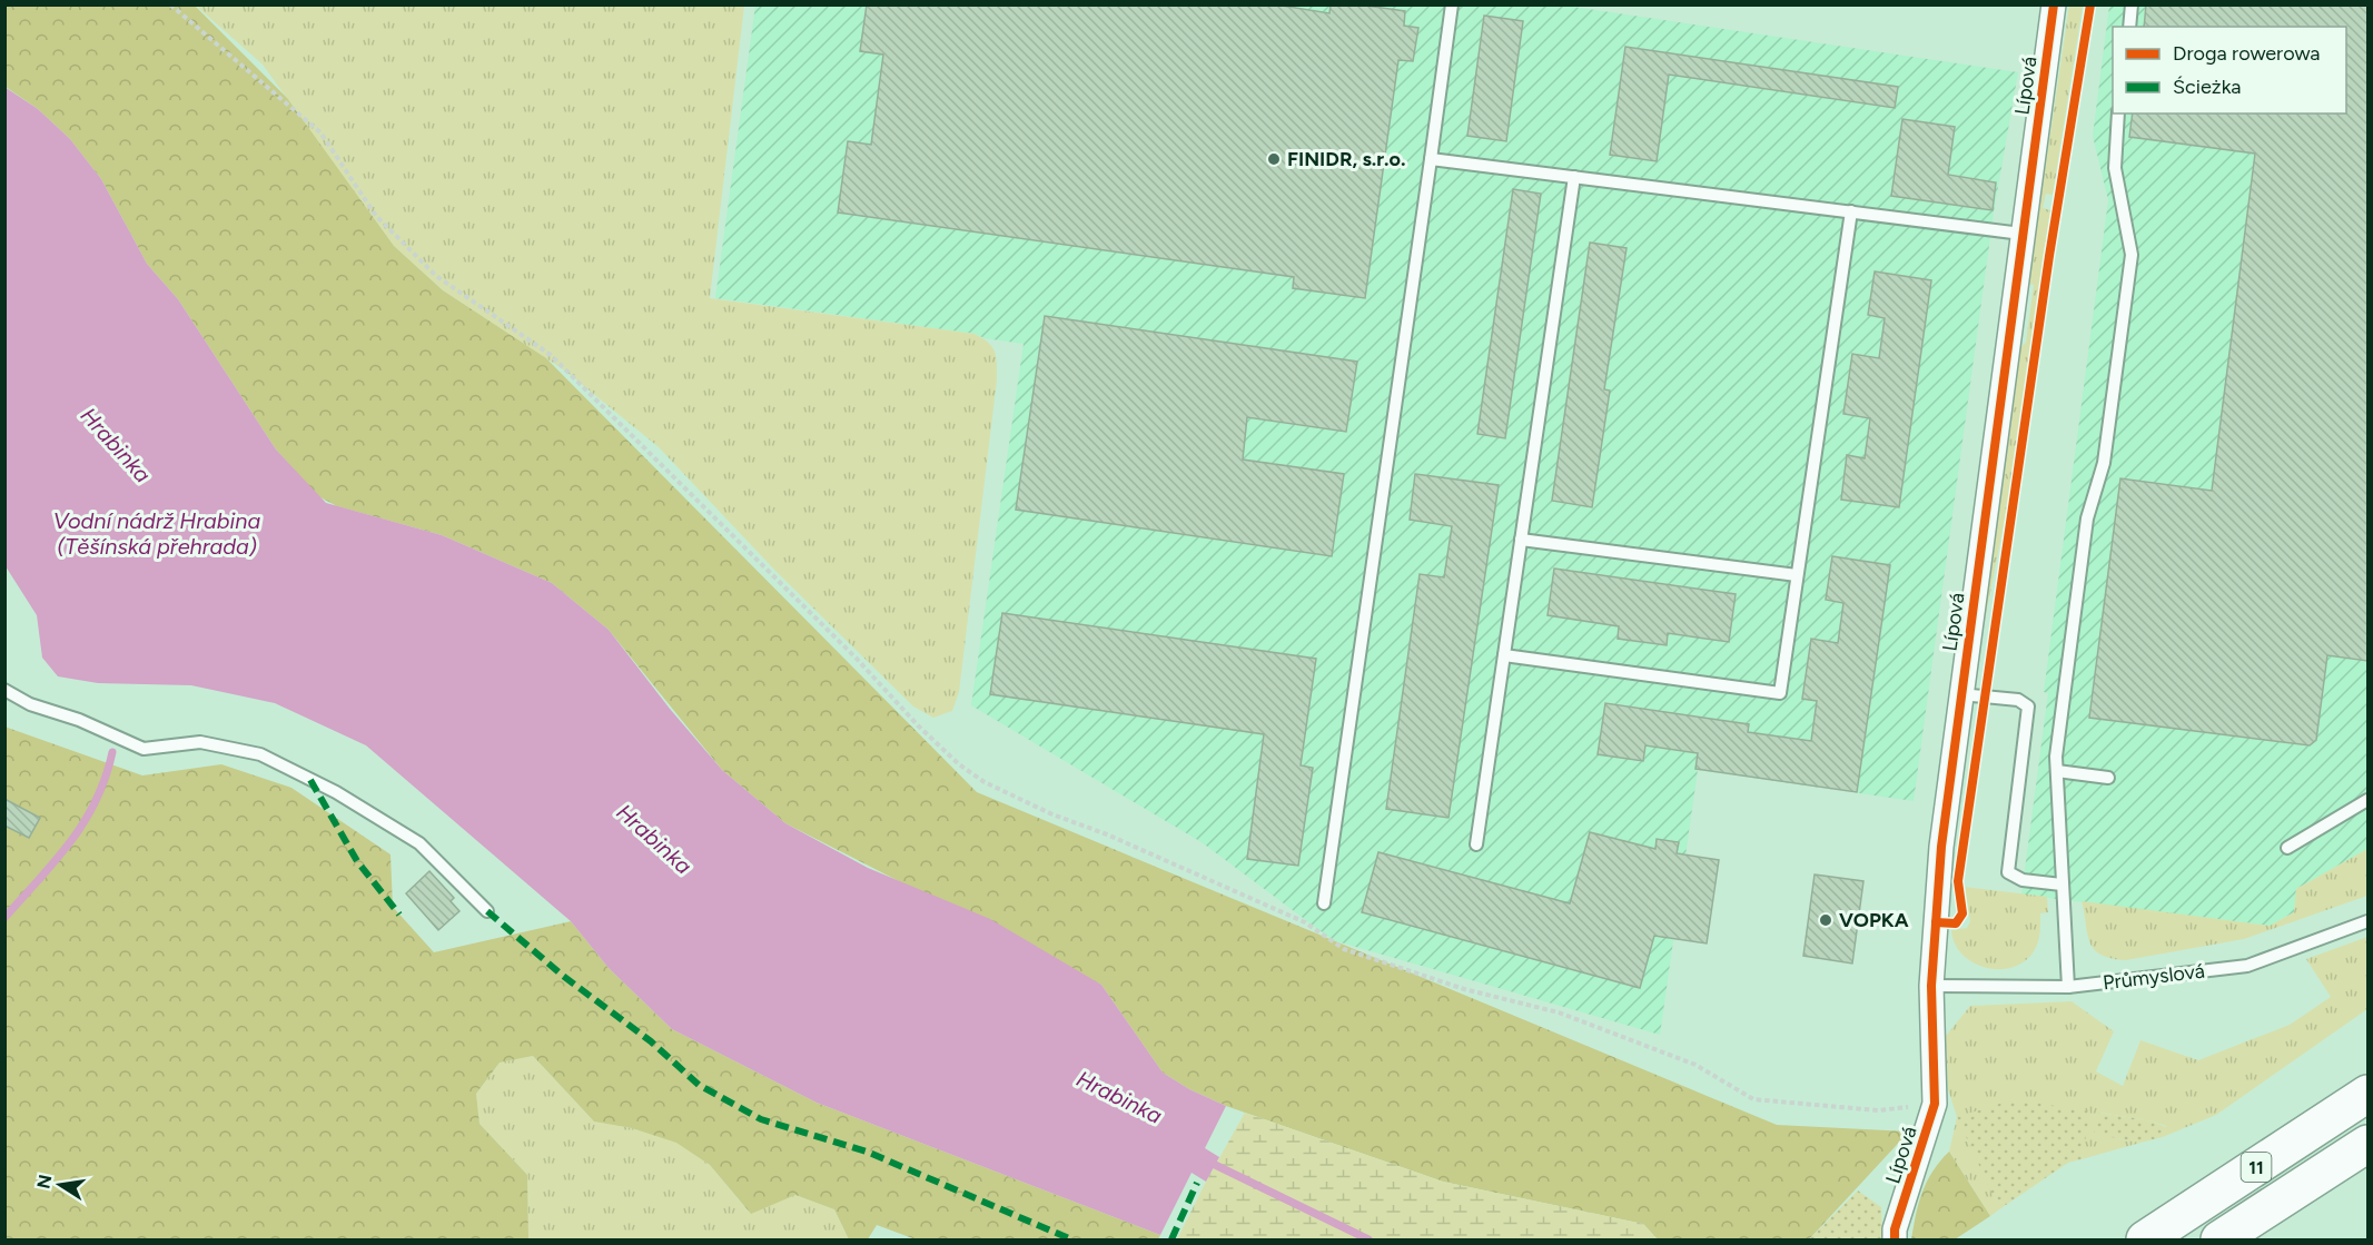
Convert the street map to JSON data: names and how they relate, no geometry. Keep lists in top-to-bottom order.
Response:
{
  "streets": {
    "highway": ["11"],
    "street": ["Lípová"],
    "lane": ["Průmyslová"]
  },
  "crossings": [
    ["Lípová", "Průmyslová"]
  ],
  "water": ["Hrabinka", "Vodní nádrž Hrabina (Těšínská přehrada)"],
  "places": ["FINIDR, s.r.o.", "VOPKA"],
  "legend": ["Droga rowerowa", "Ścieżka"],
  "north": "left"
}
